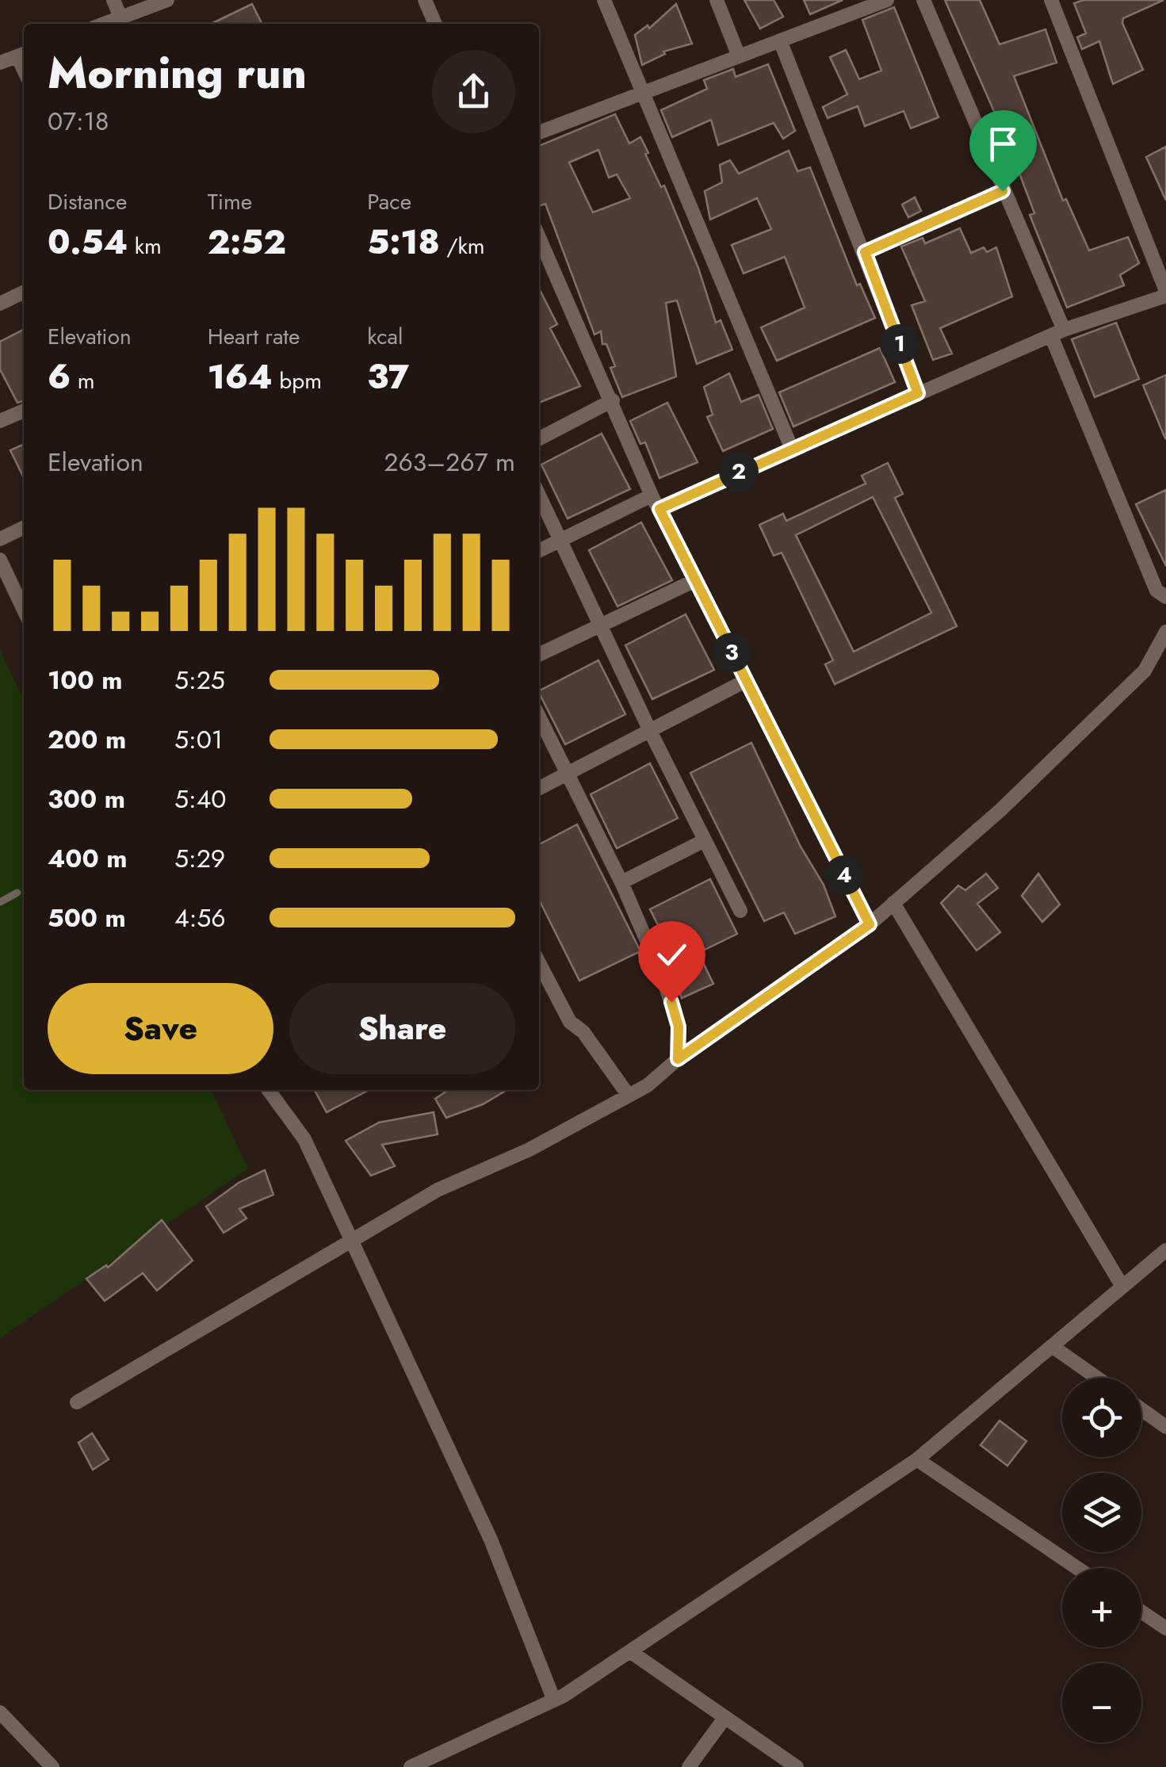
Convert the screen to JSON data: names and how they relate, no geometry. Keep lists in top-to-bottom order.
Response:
{
  "page": {
    "heading": ["Morning run", "07:18"],
    "stats": [
      ["Distance", "0.54 km"],
      ["Time", "2:52"],
      ["Pace", "5:18 /km"],
      ["Elevation", "6 m"],
      ["Heart rate", "164 bpm"],
      ["kcal", "37"]
    ],
    "pins": [
      "1",
      "2",
      "3",
      "4"
    ],
    "chart": ["Elevation", "263–267 m"],
    "list": [
      {
        "name": "100 m",
        "note": "5:25"
      },
      {
        "name": "200 m",
        "note": "5:01"
      },
      {
        "name": "300 m",
        "note": "5:40"
      },
      {
        "name": "400 m",
        "note": "5:29"
      },
      {
        "name": "500 m",
        "note": "4:56"
      }
    ],
    "buttons": ["Save", "Share"],
    "map_buttons": ["+", "−"]
  }
}
